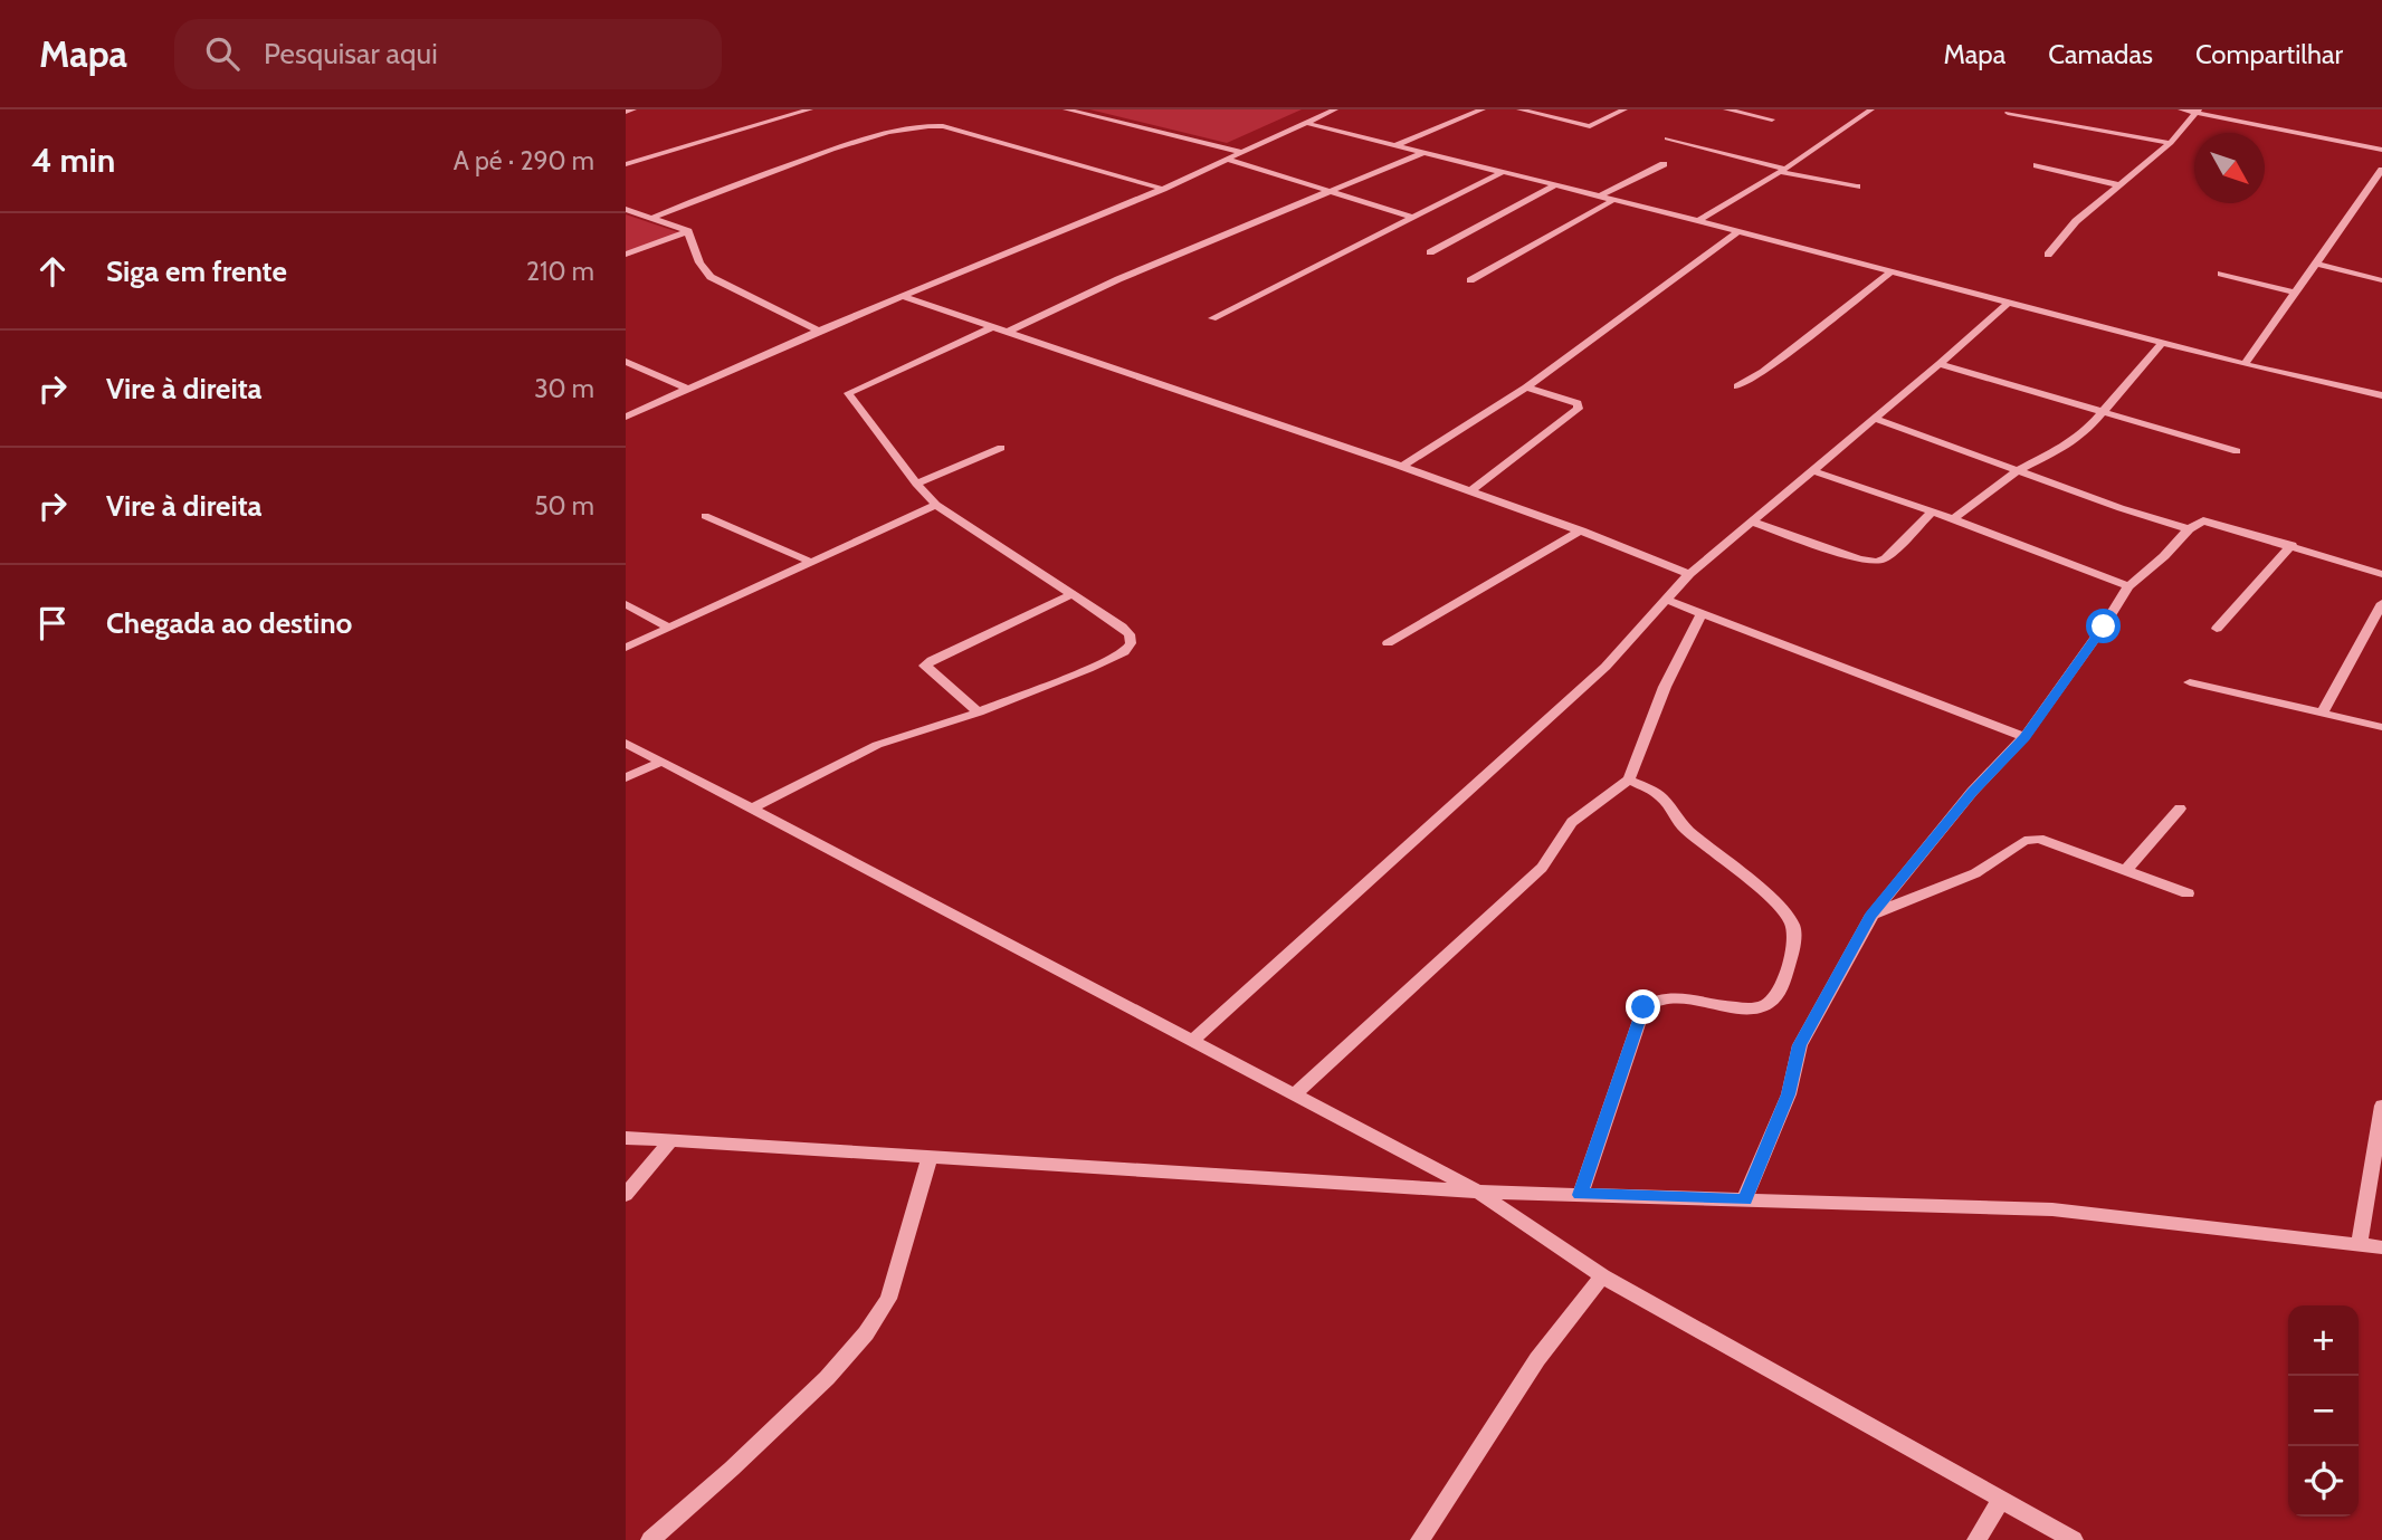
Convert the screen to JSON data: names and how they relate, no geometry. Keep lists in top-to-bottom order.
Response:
{
  "north": "bottom right",
  "page": {
    "header": "Mapa",
    "search": "Pesquisar aqui",
    "nav": ["Mapa", "Camadas", "Compartilhar"],
    "heading": ["4 min", "A pé · 290 m"],
    "list": [
      ["Siga em frente", "210 m"],
      ["Vire à direita", "30 m"],
      ["Vire à direita", "50 m"],
      "Chegada ao destino"
    ],
    "map_buttons": ["+", "−"]
  }
}
